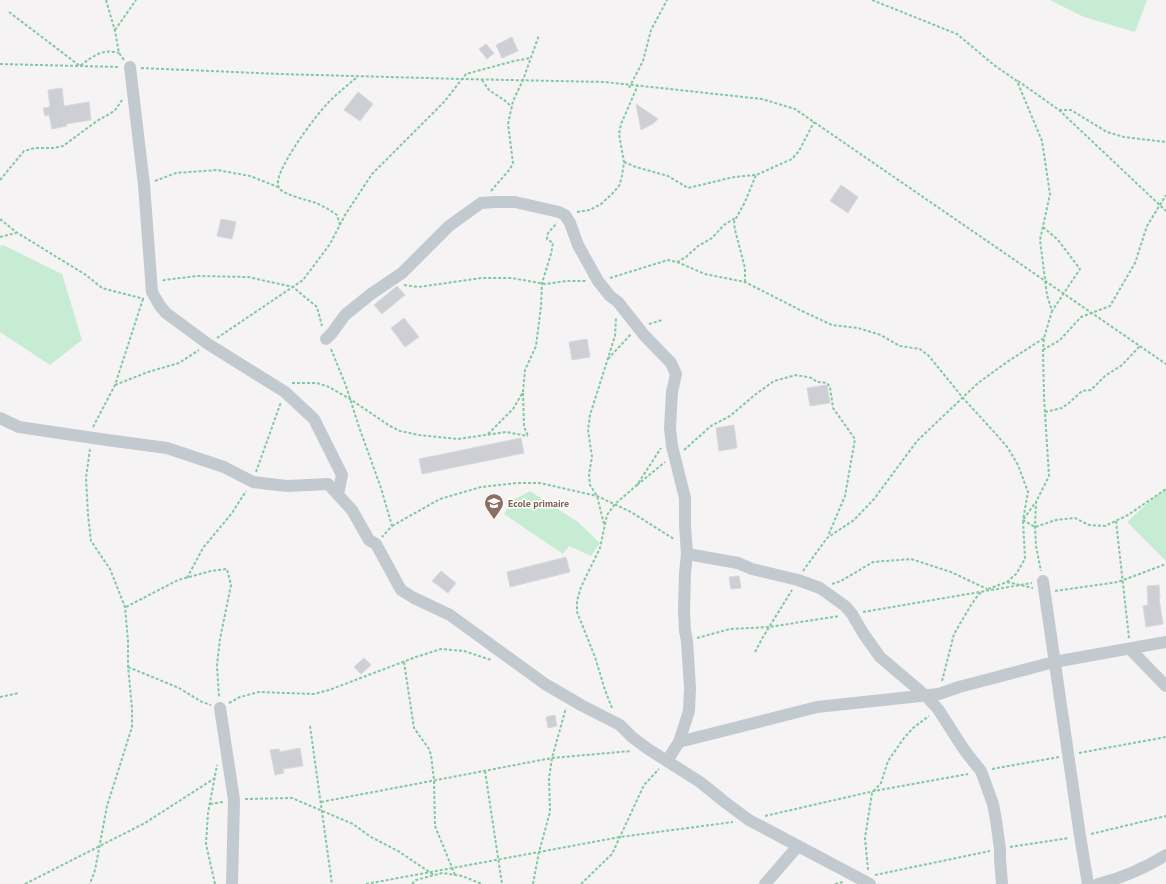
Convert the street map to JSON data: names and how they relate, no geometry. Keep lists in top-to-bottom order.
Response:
{
  "places": {
    "school or university": ["Ecole primaire"]
  }
}
